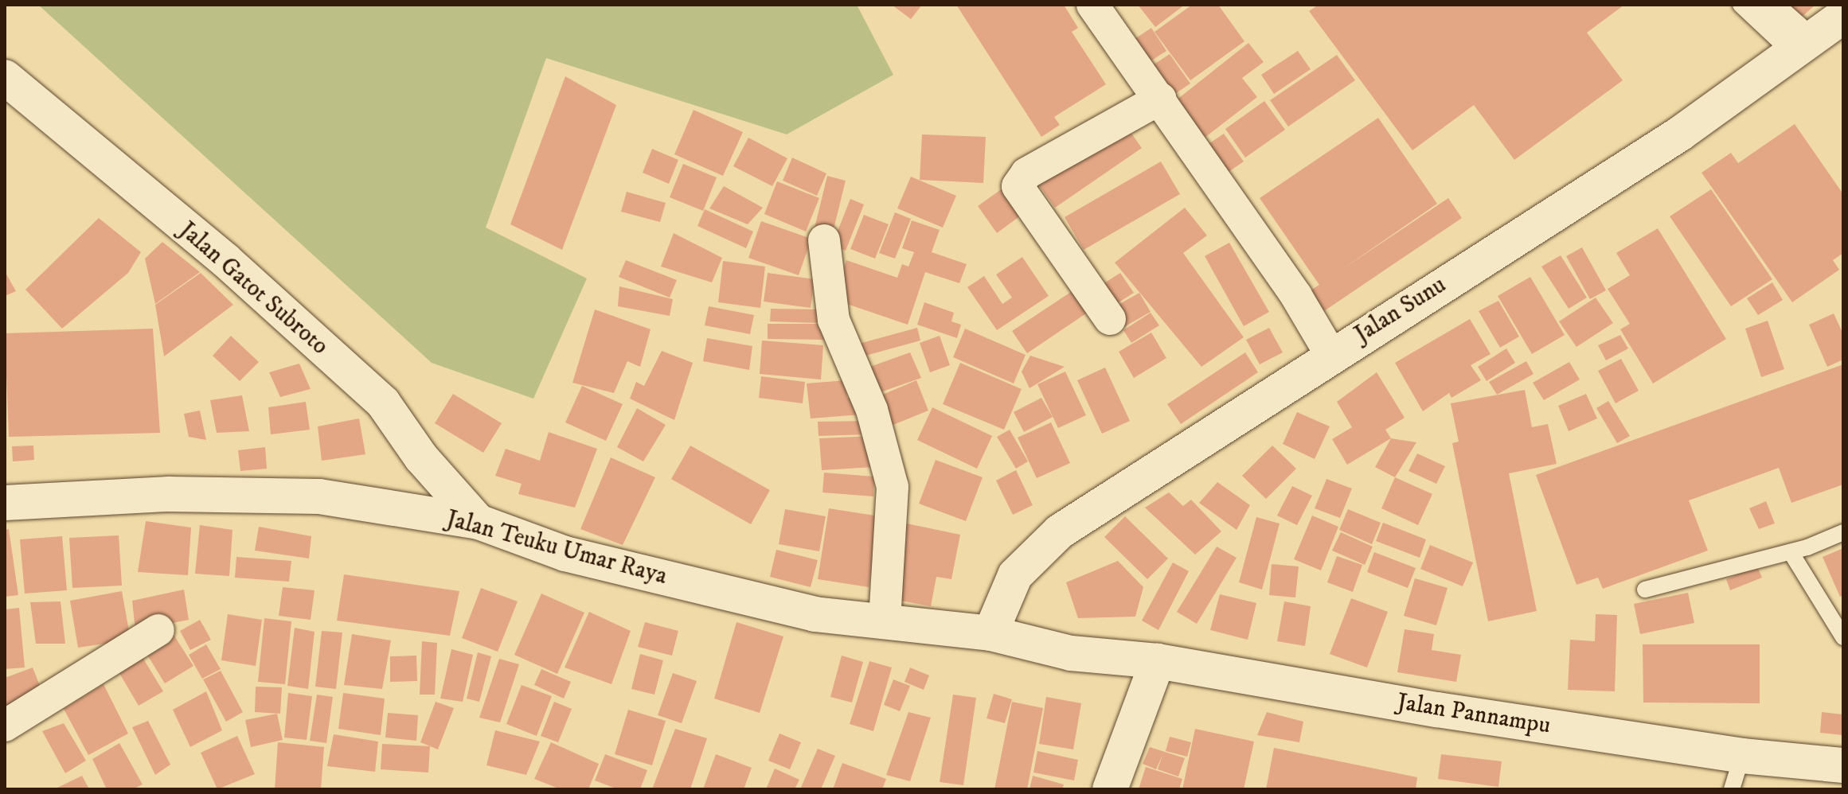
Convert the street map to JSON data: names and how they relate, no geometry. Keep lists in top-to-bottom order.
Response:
{
  "streets": {
    "main road": [
      "Jalan Gatot Subroto",
      "Jalan Sunu",
      "Jalan Teuku Umar Raya",
      "Jalan Pannampu"
    ]
  },
  "crossings": [
    ["Jalan Gatot Subroto", "Jalan Teuku Umar Raya"],
    ["Jalan Sunu", "Jalan Teuku Umar Raya"],
    ["Jalan Sunu", "Jalan Pannampu"],
    ["Jalan Teuku Umar Raya", "Jalan Pannampu"]
  ]
}
